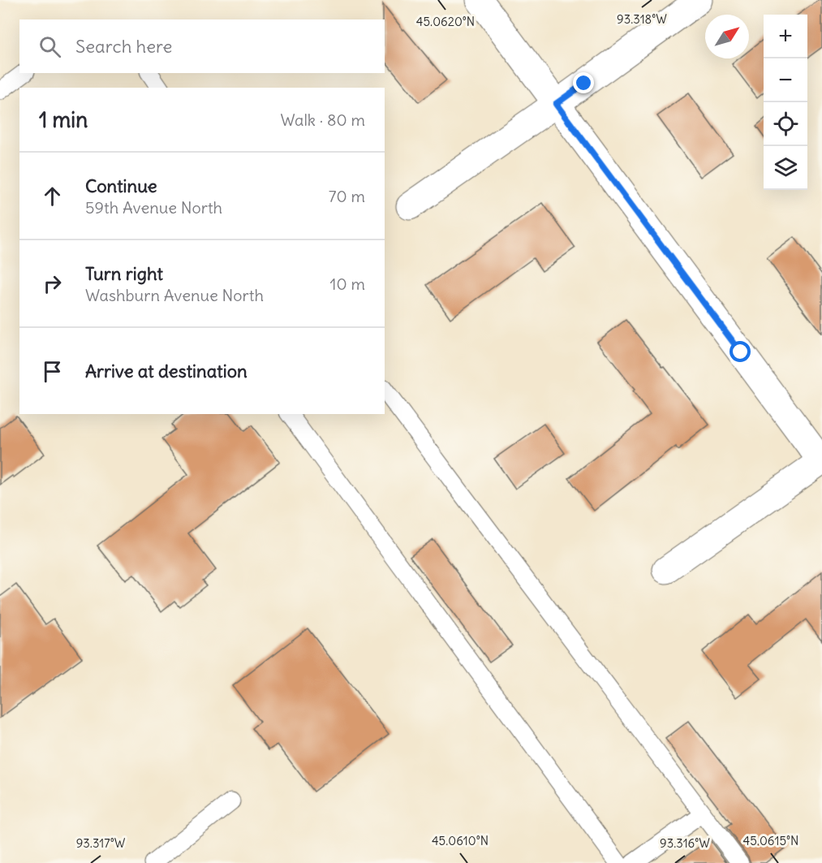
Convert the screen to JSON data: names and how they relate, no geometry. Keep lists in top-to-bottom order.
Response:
{
  "north": "top right",
  "page": {
    "map_buttons": ["+", "−"],
    "search": "Search here",
    "heading": ["1 min", "Walk · 80 m"],
    "list": [
      ["Continue", "59th Avenue North", "70 m"],
      ["Turn right", "Washburn Avenue North", "10 m"],
      "Arrive at destination"
    ]
  },
  "coordinates": [
    "93.318°W",
    "45.0620°N",
    "45.0610°N",
    "45.0615°N",
    "93.317°W",
    "93.316°W"
  ]
}
